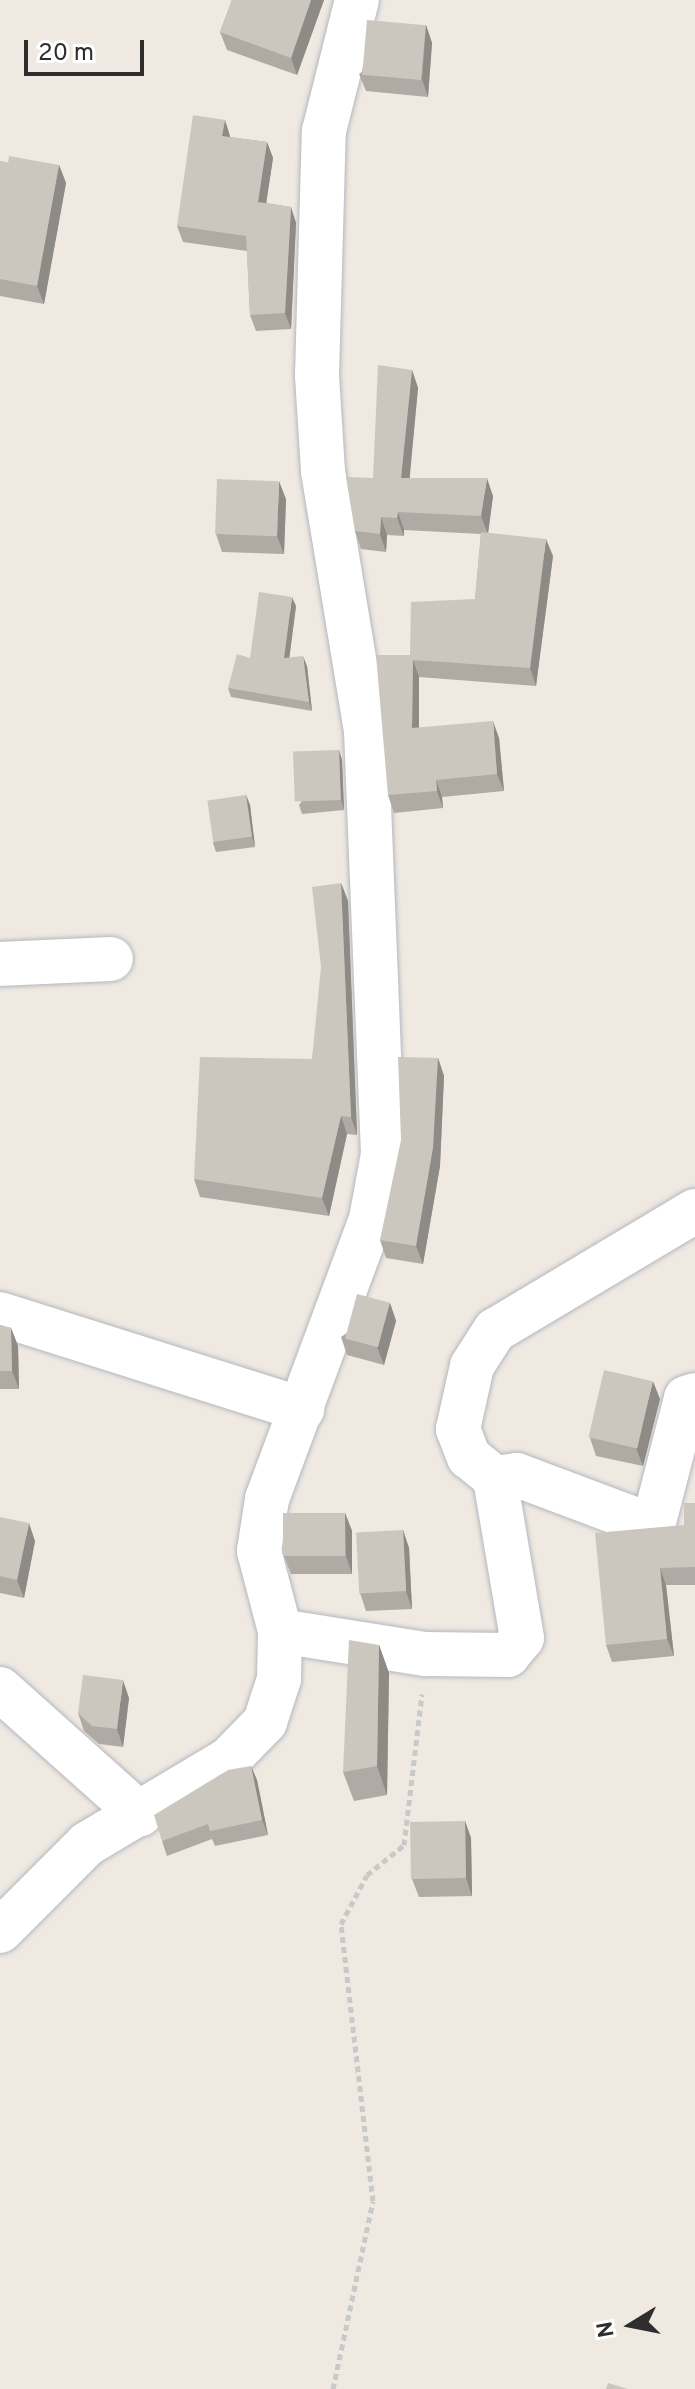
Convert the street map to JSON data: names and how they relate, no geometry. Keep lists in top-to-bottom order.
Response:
{
  "scale_bar": "20 m",
  "north": "left"
}
